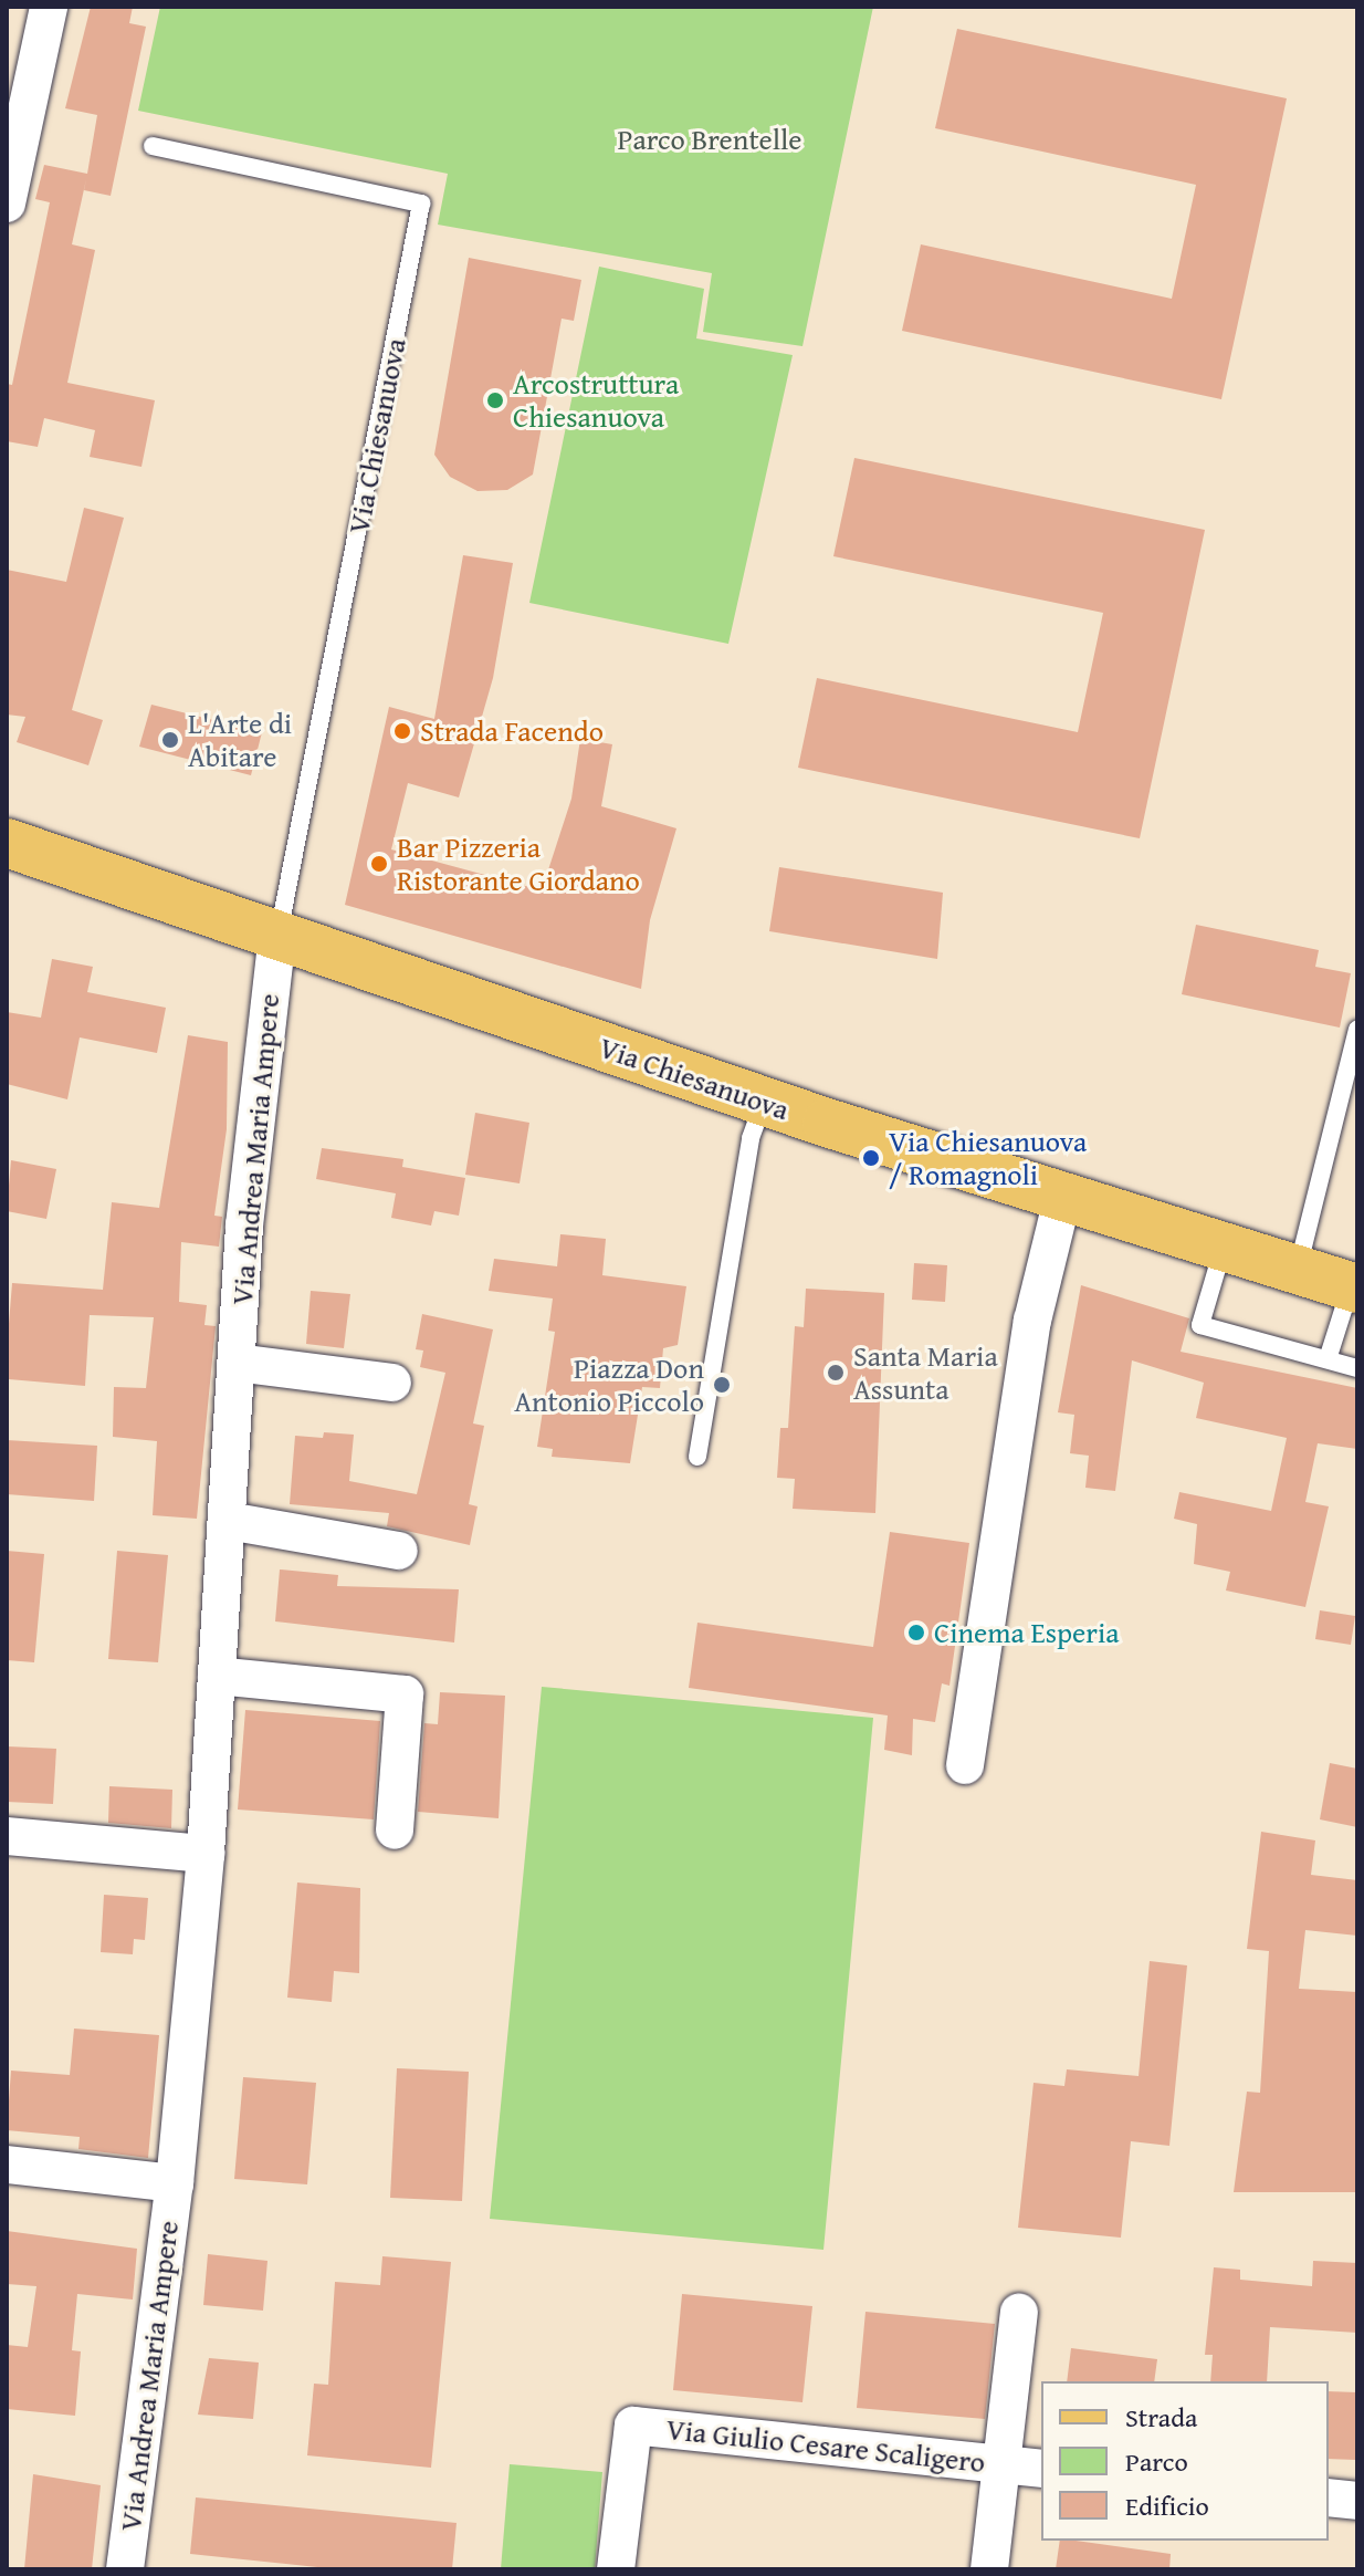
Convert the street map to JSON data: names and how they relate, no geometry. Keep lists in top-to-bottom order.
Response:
{
  "streets": {
    "main road": ["Via Chiesanuova"],
    "street": ["Via Andrea Maria Ampere", "Via Giulio Cesare Scaligero"]
  },
  "crossings": [
    ["Via Chiesanuova", "Via Andrea Maria Ampere"]
  ],
  "parks": ["Parco Brentelle"],
  "places": [
    "Arcostruttura Chiesanuova",
    "Strada Facendo",
    "L'Arte di Abitare",
    "Bar Pizzeria Ristorante Giordano",
    "Via Chiesanuova / Romagnoli",
    "Santa Maria Assunta",
    "Piazza Don Antonio Piccolo",
    "Cinema Esperia"
  ],
  "legend": ["Strada", "Parco", "Edificio"]
}
